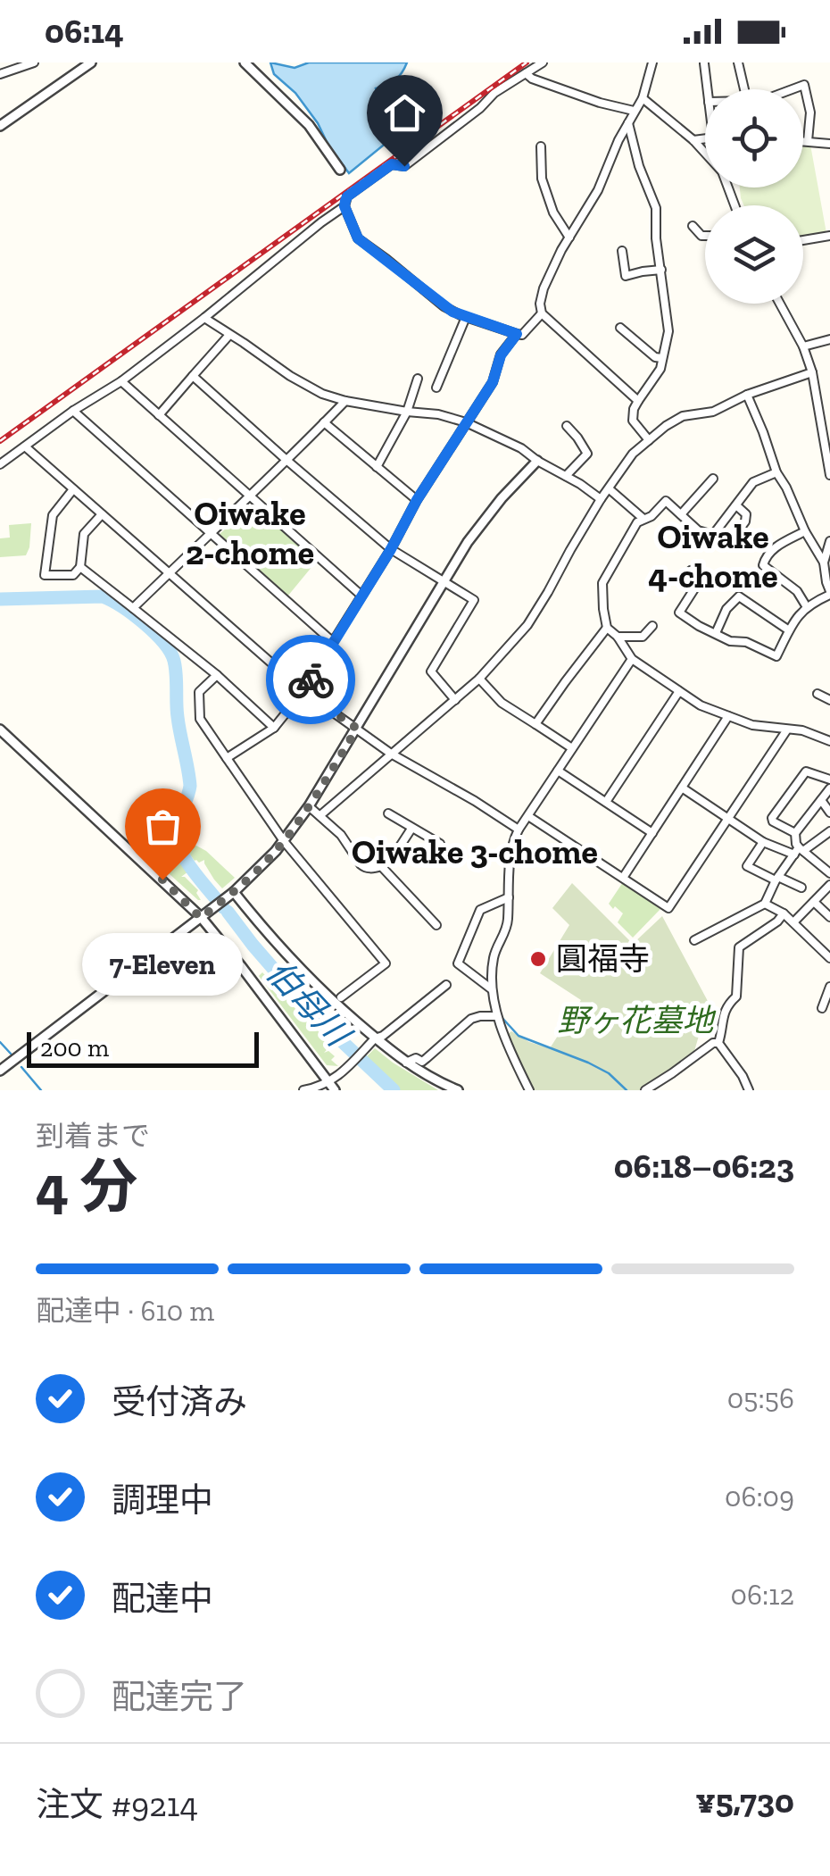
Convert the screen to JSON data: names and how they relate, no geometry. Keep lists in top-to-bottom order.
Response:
{
  "districts": ["Oiwake 2-chome", "Oiwake 4-chome", "Oiwake 3-chome"],
  "water": ["伯母川"],
  "parks": ["野ヶ花墓地"],
  "places": ["7-Eleven", "圓福寺"],
  "scale_bar": "200 m",
  "page": {
    "status": "06:14",
    "bubble": "7-Eleven",
    "scale": "200 m",
    "heading": ["4 分", "到着まで", "06:18–06:23"],
    "panel": ["注文 #9214", "¥5,730"],
    "bar": "配達中 · 610 m",
    "list": [
      ["受付済み", "05:56"],
      ["調理中", "06:09"],
      ["配達中", "06:12"],
      "配達完了"
    ]
  }
}
